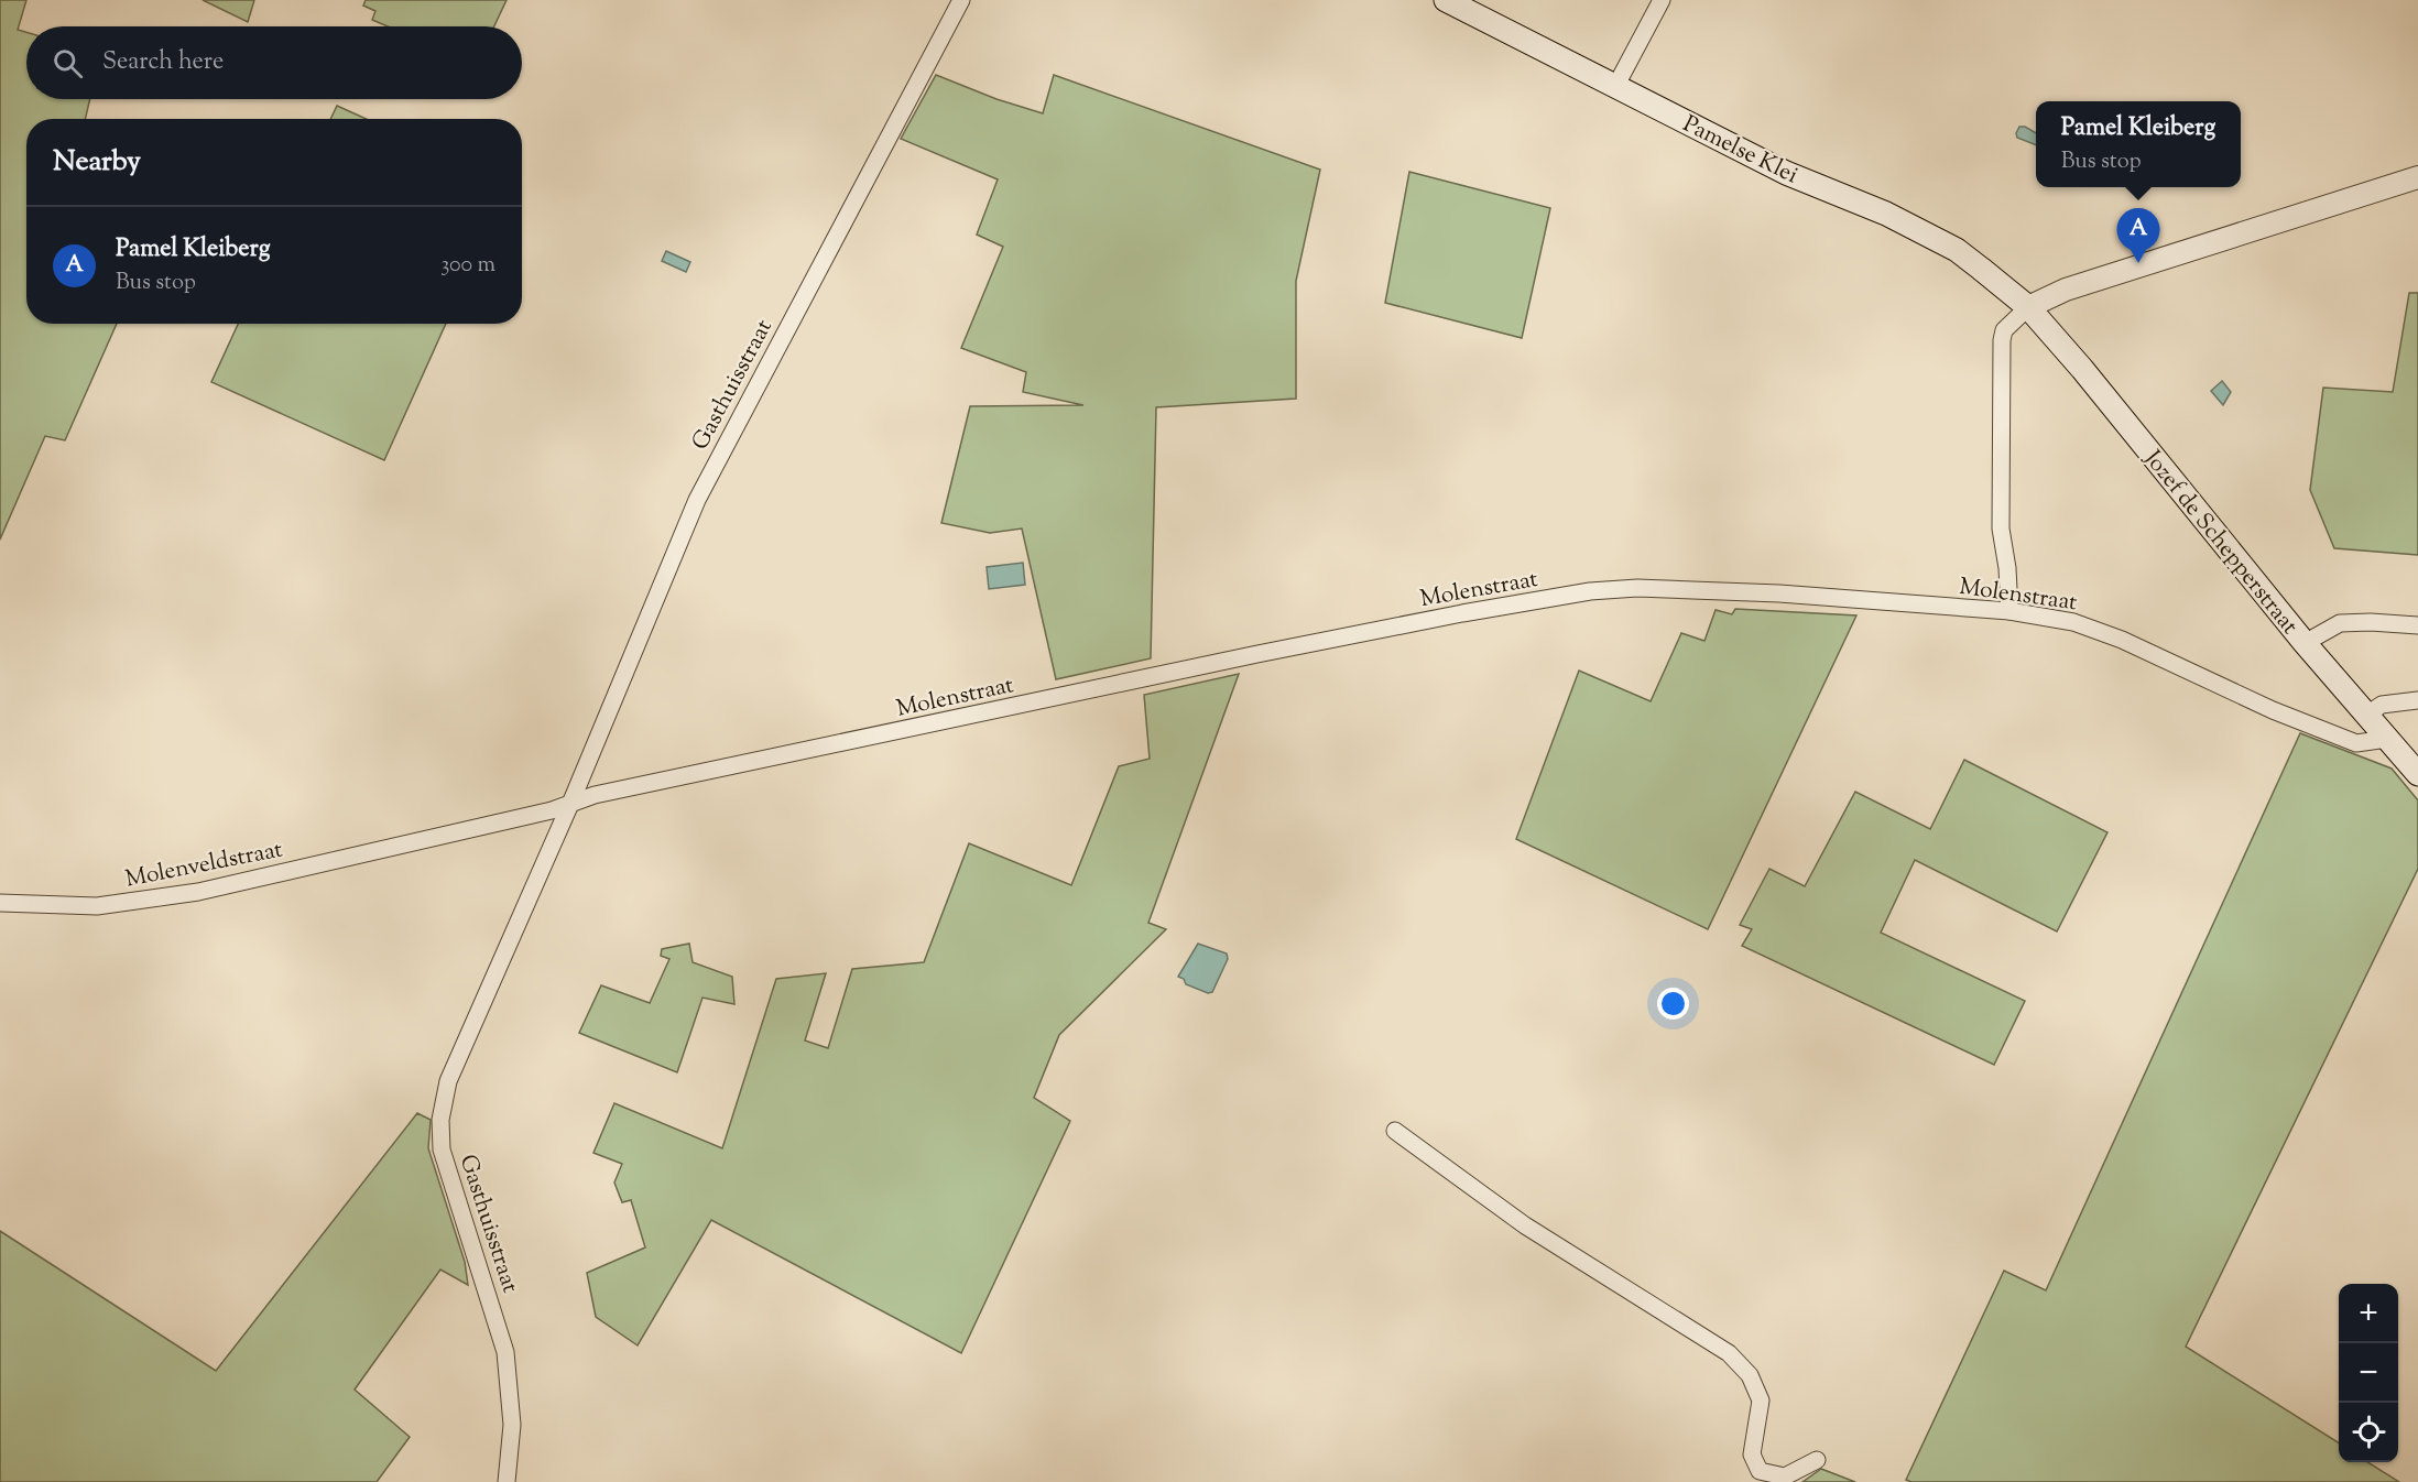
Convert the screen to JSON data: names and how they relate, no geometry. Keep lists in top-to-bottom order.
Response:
{
  "streets": {
    "main road": ["Pamelse Klei", "Jozef de Schepperstraat"],
    "street": ["Gasthuisstraat", "Molenstraat", "Molenveldstraat"]
  },
  "crossings": [
    ["Pamelse Klei", "Jozef de Schepperstraat"],
    ["Gasthuisstraat", "Molenstraat"],
    ["Gasthuisstraat", "Molenveldstraat"],
    ["Jozef de Schepperstraat", "Molenstraat"],
    ["Molenstraat", "Molenveldstraat"]
  ],
  "page": {
    "search": "Search here",
    "popup": ["Pamel Kleiberg", "Bus stop"],
    "heading": "Nearby",
    "list": [
      {
        "mark": "A",
        "name": "Pamel Kleiberg",
        "note": "Bus stop",
        "value": "300 m"
      }
    ],
    "pins": "A",
    "map_buttons": ["+", "−"]
  }
}
